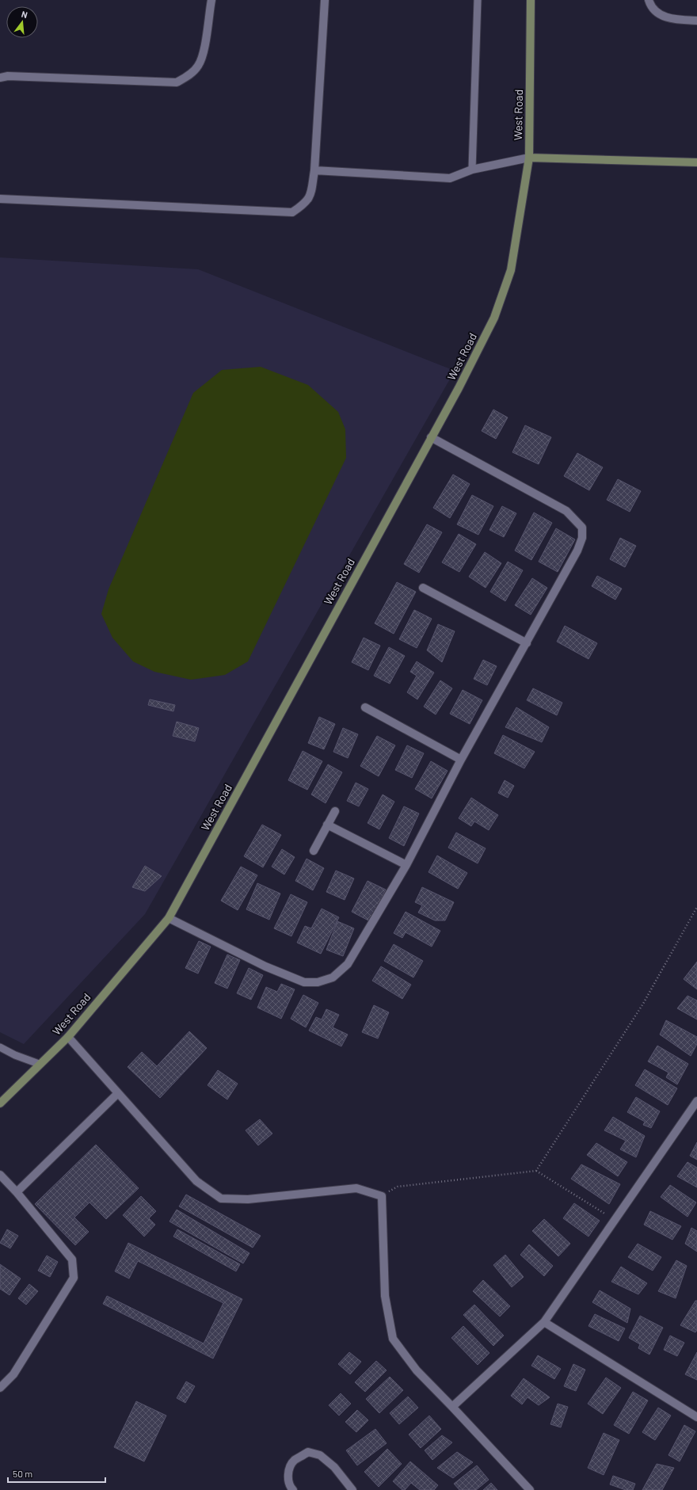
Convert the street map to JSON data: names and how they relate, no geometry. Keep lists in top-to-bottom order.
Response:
{
  "streets": {
    "street": ["West Road"]
  },
  "scale_bar": "50 m",
  "north": "top"
}
